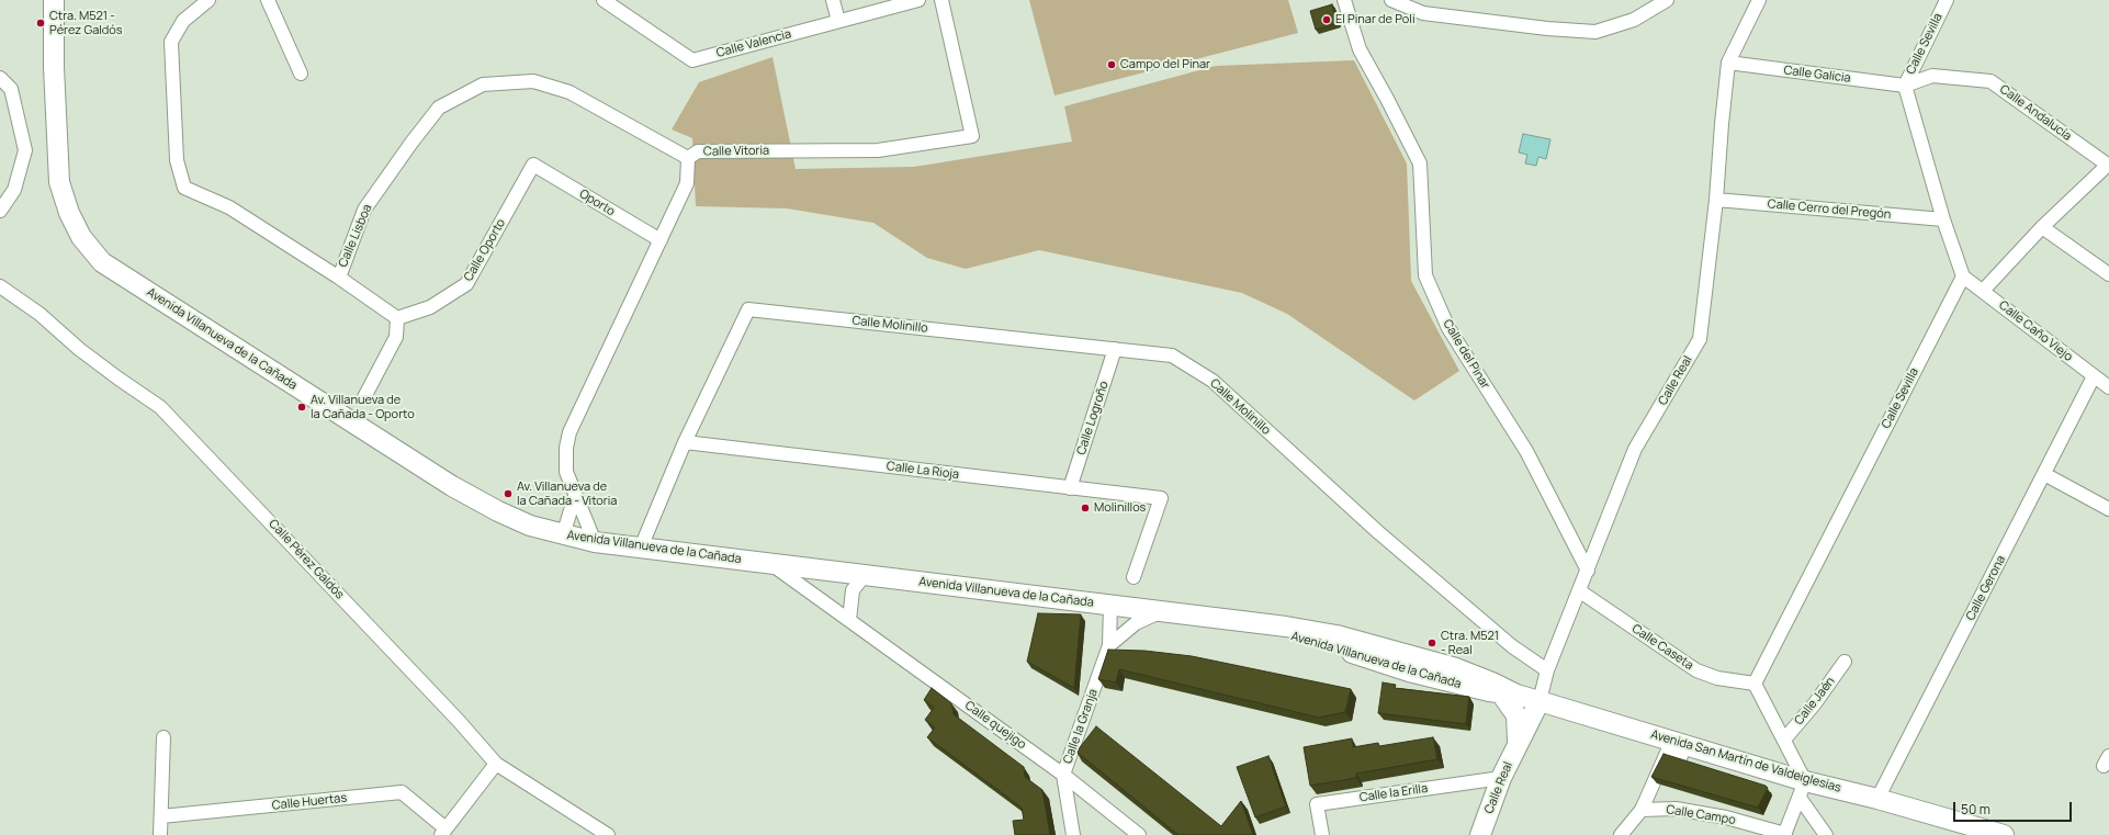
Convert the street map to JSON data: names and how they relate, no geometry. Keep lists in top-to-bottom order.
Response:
{
  "streets": {
    "main road": ["Avenida Villanueva de la Cañada", "Calle Real", "Avenida San Martín de Valdeiglesias"],
    "street": [
      "Calle Valencia",
      "Calle Sevilla",
      "Calle Galicia",
      "Calle Andalucía",
      "Calle Vitoria",
      "Oporto",
      "Calle Cerro del Pregón",
      "Calle Lisboa",
      "Calle Oporto",
      "Calle Molinillo",
      "Calle Caño Viejo",
      "Calle del Pinar",
      "Calle Logroño",
      "Calle La Rioja",
      "Calle Pérez Galdós",
      "Calle Gerona",
      "Calle Caseta",
      "Calle Jaén",
      "Calle quejigo",
      "Calle la Granja",
      "Calle la Erilla",
      "Calle Huertas",
      "Calle Campo"
    ]
  },
  "crossings": [
    ["Calle Sevilla", "Calle Galicia"],
    ["Calle Sevilla", "Calle Andalucía"],
    ["Calle Sevilla", "Calle Cerro del Pregón"],
    ["Calle Sevilla", "Calle Caño Viejo"],
    ["Calle Sevilla", "Calle Caseta"],
    ["Calle Galicia", "Calle Andalucía"],
    ["Calle Galicia", "Calle Real"],
    ["Calle Vitoria", "Oporto"],
    ["Calle Vitoria", "Calle Lisboa"],
    ["Calle Vitoria", "Avenida Villanueva de la Cañada"],
    ["Oporto", "Calle Oporto"],
    ["Calle Cerro del Pregón", "Calle Real"],
    ["Calle Molinillo", "Calle Real"],
    ["Calle Molinillo", "Calle Logroño"],
    ["Calle Molinillo", "Calle La Rioja"],
    ["Calle Caño Viejo", "Calle Gerona"],
    ["Avenida Villanueva de la Cañada", "Calle Real"],
    ["Avenida Villanueva de la Cañada", "Calle quejigo"],
    ["Avenida Villanueva de la Cañada", "Calle la Granja"],
    ["Avenida Villanueva de la Cañada", "Avenida San Martín de Valdeiglesias"],
    ["Calle del Pinar", "Calle Real"],
    ["Calle Real", "Calle Caseta"],
    ["Calle Real", "Avenida San Martín de Valdeiglesias"],
    ["Calle Real", "Calle la Erilla"],
    ["Calle Logroño", "Calle La Rioja"],
    ["Calle Gerona", "Avenida San Martín de Valdeiglesias"],
    ["Calle quejigo", "Calle la Granja"]
  ],
  "places": [
    "El Pinar de Poli",
    "Ctra. M521 - Pérez Galdós",
    "Campo del Pinar",
    "Av. Villanueva de la Cañada - Oporto",
    "Av. Villanueva de la Cañada - Vitoria",
    "Molinillos",
    "Ctra. M521 - Real"
  ],
  "scale_bar": "50 m"
}
